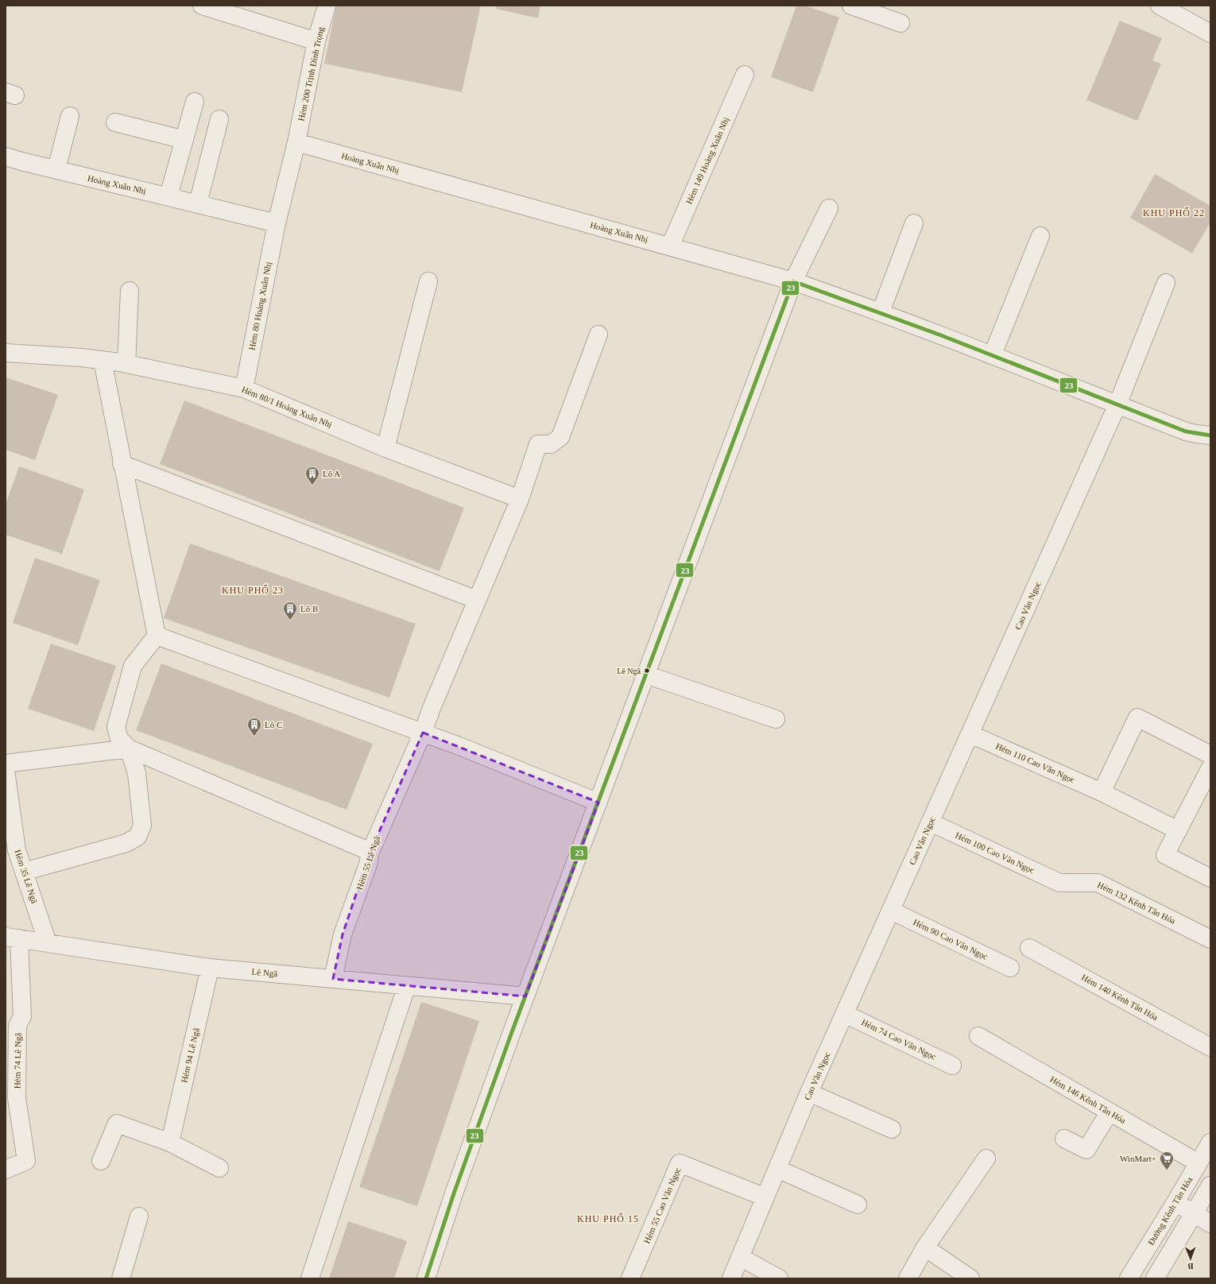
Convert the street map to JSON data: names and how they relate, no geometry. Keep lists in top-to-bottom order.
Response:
{
  "streets": {
    "street": [
      "Hẻm 200 Trịnh Đình Trọng",
      "Hẻm 149 Hoàng Xuân Nhị",
      "Hoàng Xuân Nhị",
      "Hẻm 80 Hoàng Xuân Nhị",
      "Hẻm 80/1 Hoàng Xuân Nhị",
      "Cao Văn Ngọc",
      "Hẻm 110 Cao Văn Ngọc",
      "Hẻm 100 Cao Văn Ngọc",
      "Hẻm 55 Lê Ngã",
      "Hẻm 35 Lê Ngã",
      "Hẻm 132 Kênh Tân Hóa",
      "Hẻm 90 Cao Văn Ngọc",
      "Lê Ngã",
      "Hẻm 140 Kênh Tân Hóa",
      "Hẻm 74 Cao Văn Ngọc",
      "Hẻm 94 Lê Ngã",
      "Hẻm 74 Lê Ngã",
      "Hẻm 146 Kênh Tân Hóa",
      "Hẻm 55 Cao Văn Ngọc",
      "Đường Kênh Tân Hóa"
    ]
  },
  "crossings": [
    ["Hẻm 200 Trịnh Đình Trọng", "Hoàng Xuân Nhị"],
    ["Hẻm 149 Hoàng Xuân Nhị", "Hoàng Xuân Nhị"],
    ["Hoàng Xuân Nhị", "Hẻm 80 Hoàng Xuân Nhị"],
    ["Hoàng Xuân Nhị", "Cao Văn Ngọc"],
    ["Hẻm 80 Hoàng Xuân Nhị", "Hẻm 80/1 Hoàng Xuân Nhị"],
    ["Hẻm 80/1 Hoàng Xuân Nhị", "Hẻm 55 Lê Ngã"],
    ["Cao Văn Ngọc", "Hẻm 110 Cao Văn Ngọc"],
    ["Cao Văn Ngọc", "Hẻm 100 Cao Văn Ngọc"],
    ["Cao Văn Ngọc", "Hẻm 90 Cao Văn Ngọc"],
    ["Cao Văn Ngọc", "Hẻm 74 Cao Văn Ngọc"],
    ["Cao Văn Ngọc", "Hẻm 55 Cao Văn Ngọc"],
    ["Hẻm 100 Cao Văn Ngọc", "Hẻm 132 Kênh Tân Hóa"],
    ["Hẻm 55 Lê Ngã", "Lê Ngã"],
    ["Hẻm 35 Lê Ngã", "Lê Ngã"],
    ["Lê Ngã", "Hẻm 94 Lê Ngã"],
    ["Lê Ngã", "Hẻm 74 Lê Ngã"],
    ["Hẻm 146 Kênh Tân Hóa", "Đường Kênh Tân Hóa"]
  ],
  "districts": ["KHU PHỐ 22", "KHU PHỐ 23", "KHU PHỐ 15"],
  "places": {
    "building": ["Lô A", "Lô B", "Lô C"],
    "other": ["Lê Ngã"],
    "supermarket": ["WinMart+"]
  },
  "lines": ["transit line 23"],
  "north": "bottom"
}
